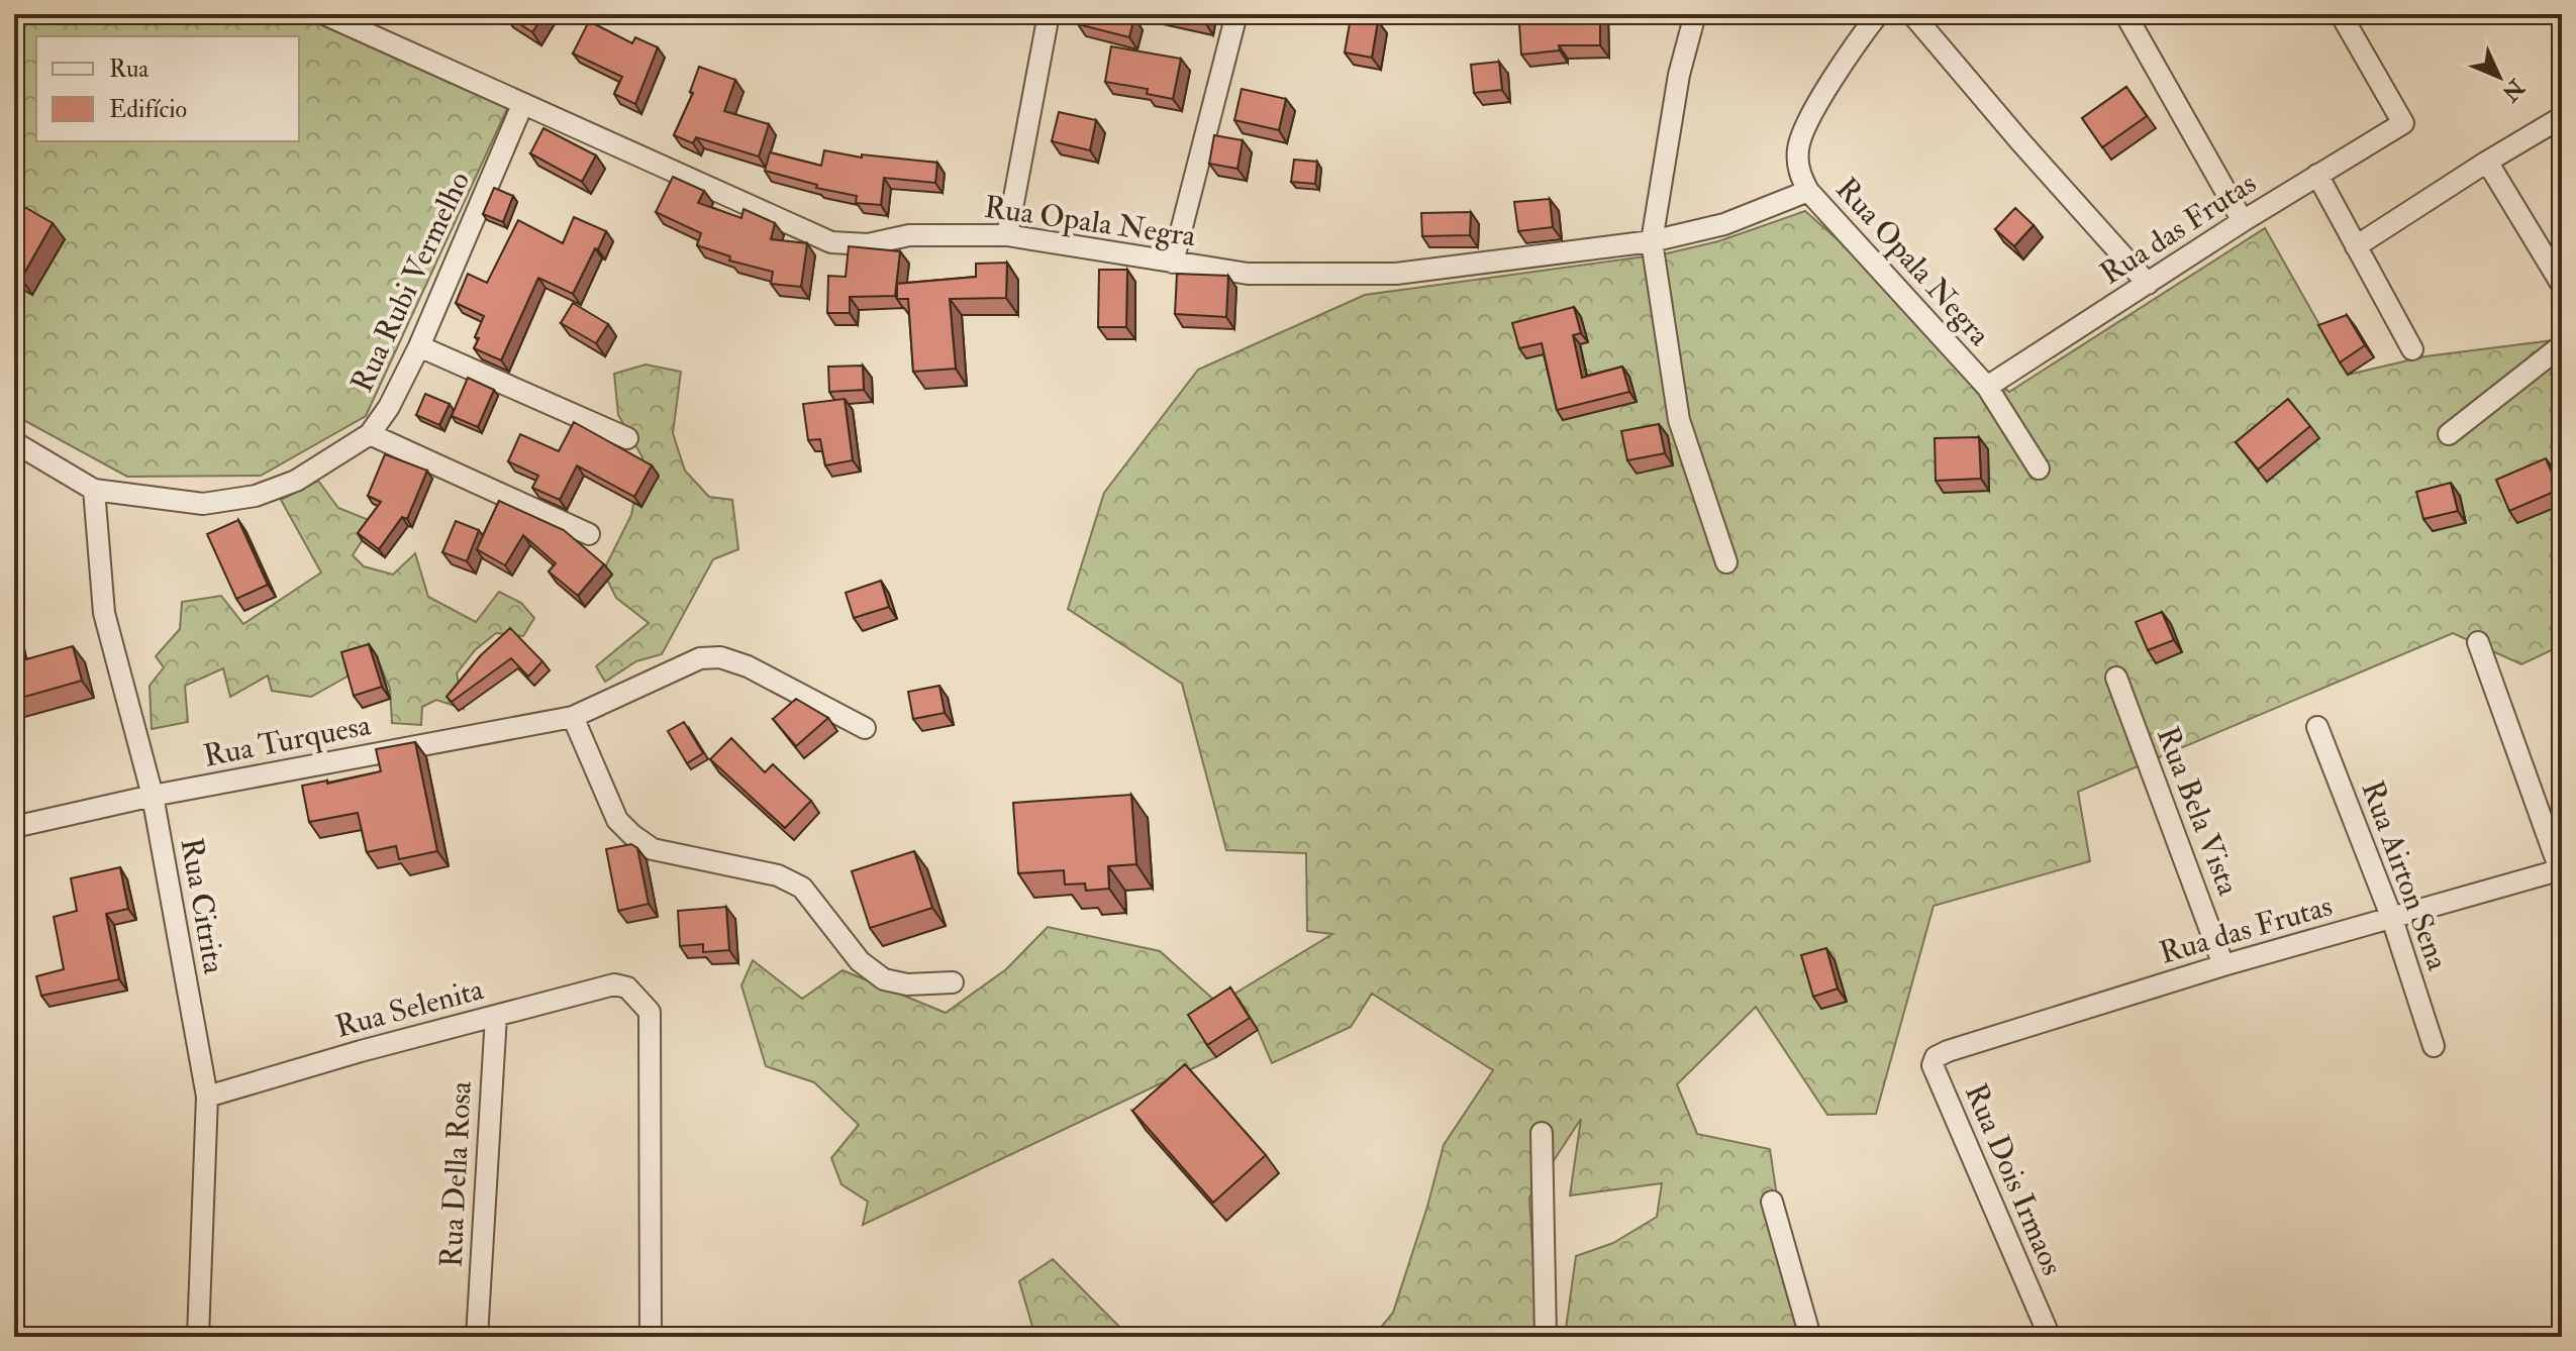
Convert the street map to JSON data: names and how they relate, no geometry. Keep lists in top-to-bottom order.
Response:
{
  "streets": {
    "street": [
      "Rua Opala Negra",
      "Rua das Frutas",
      "Rua Rubi Vermelho",
      "Rua Turquesa",
      "Rua Bela Vista",
      "Rua Airton Sena",
      "Rua Citrita",
      "Rua Selenita",
      "Rua Della Rosa",
      "Rua Dois Irmaos"
    ]
  },
  "crossings": [
    ["Rua Opala Negra", "Rua das Frutas"],
    ["Rua Opala Negra", "Rua Rubi Vermelho"],
    ["Rua das Frutas", "Rua Bela Vista"],
    ["Rua das Frutas", "Rua Airton Sena"],
    ["Rua das Frutas", "Rua Dois Irmaos"],
    ["Rua Rubi Vermelho", "Rua Citrita"],
    ["Rua Turquesa", "Rua Citrita"],
    ["Rua Citrita", "Rua Selenita"],
    ["Rua Selenita", "Rua Della Rosa"]
  ],
  "legend": ["Rua", "Edifício"],
  "north": "bottom right"
}
